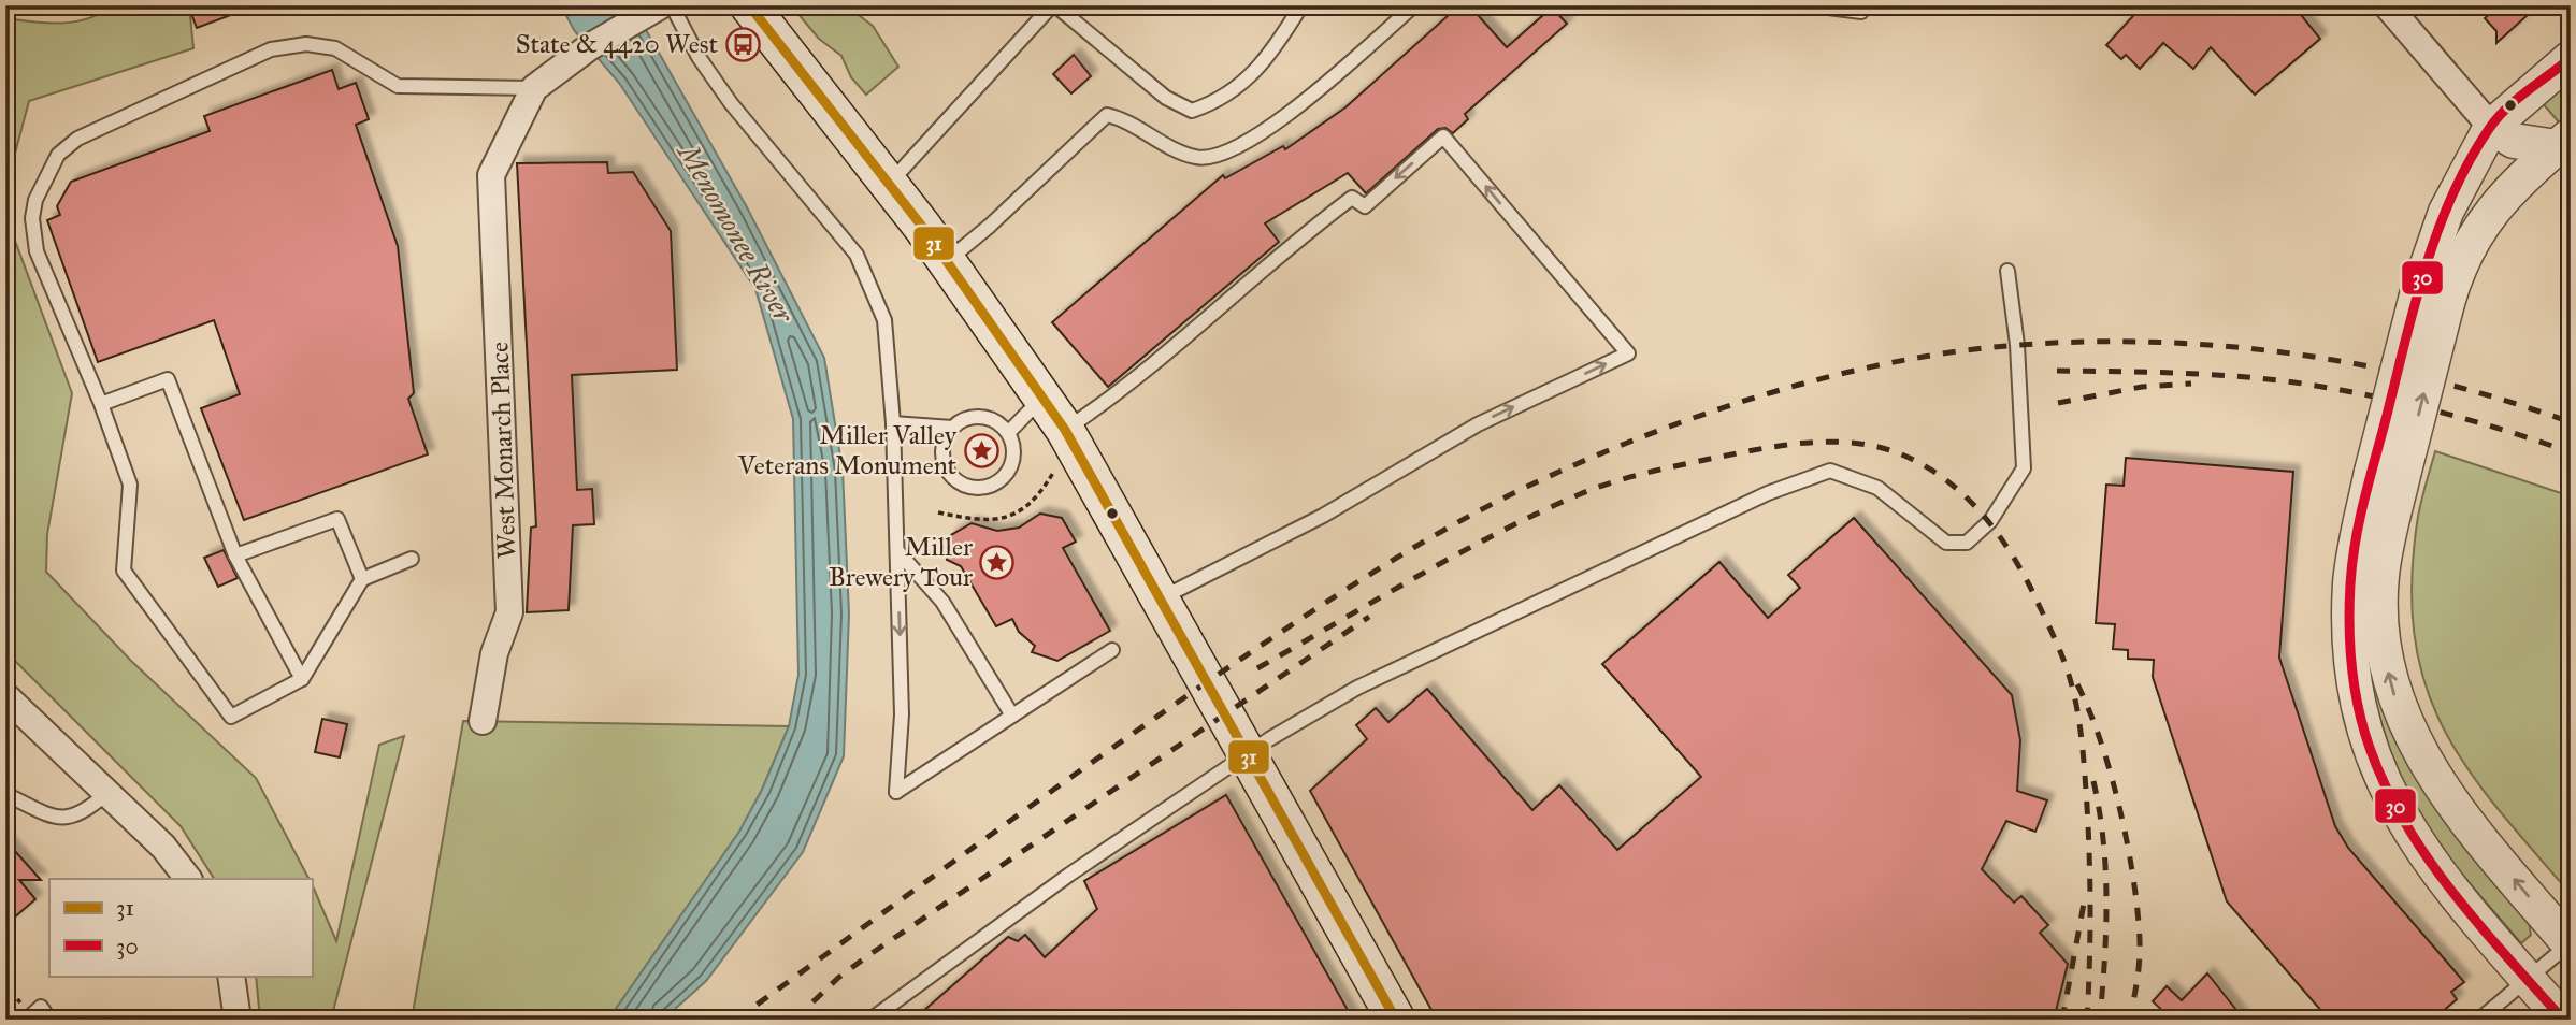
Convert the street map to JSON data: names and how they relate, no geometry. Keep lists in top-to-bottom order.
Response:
{
  "streets": {
    "street": ["West Monarch Place"]
  },
  "water": ["Menomonee River"],
  "places": {
    "bus stop": ["State & 4420 West"],
    "place": ["Miller Valley Veterans Monument", "Miller Brewery Tour"]
  },
  "lines": ["transit line 31", "transit line 30"],
  "legend": ["31", "30"]
}
